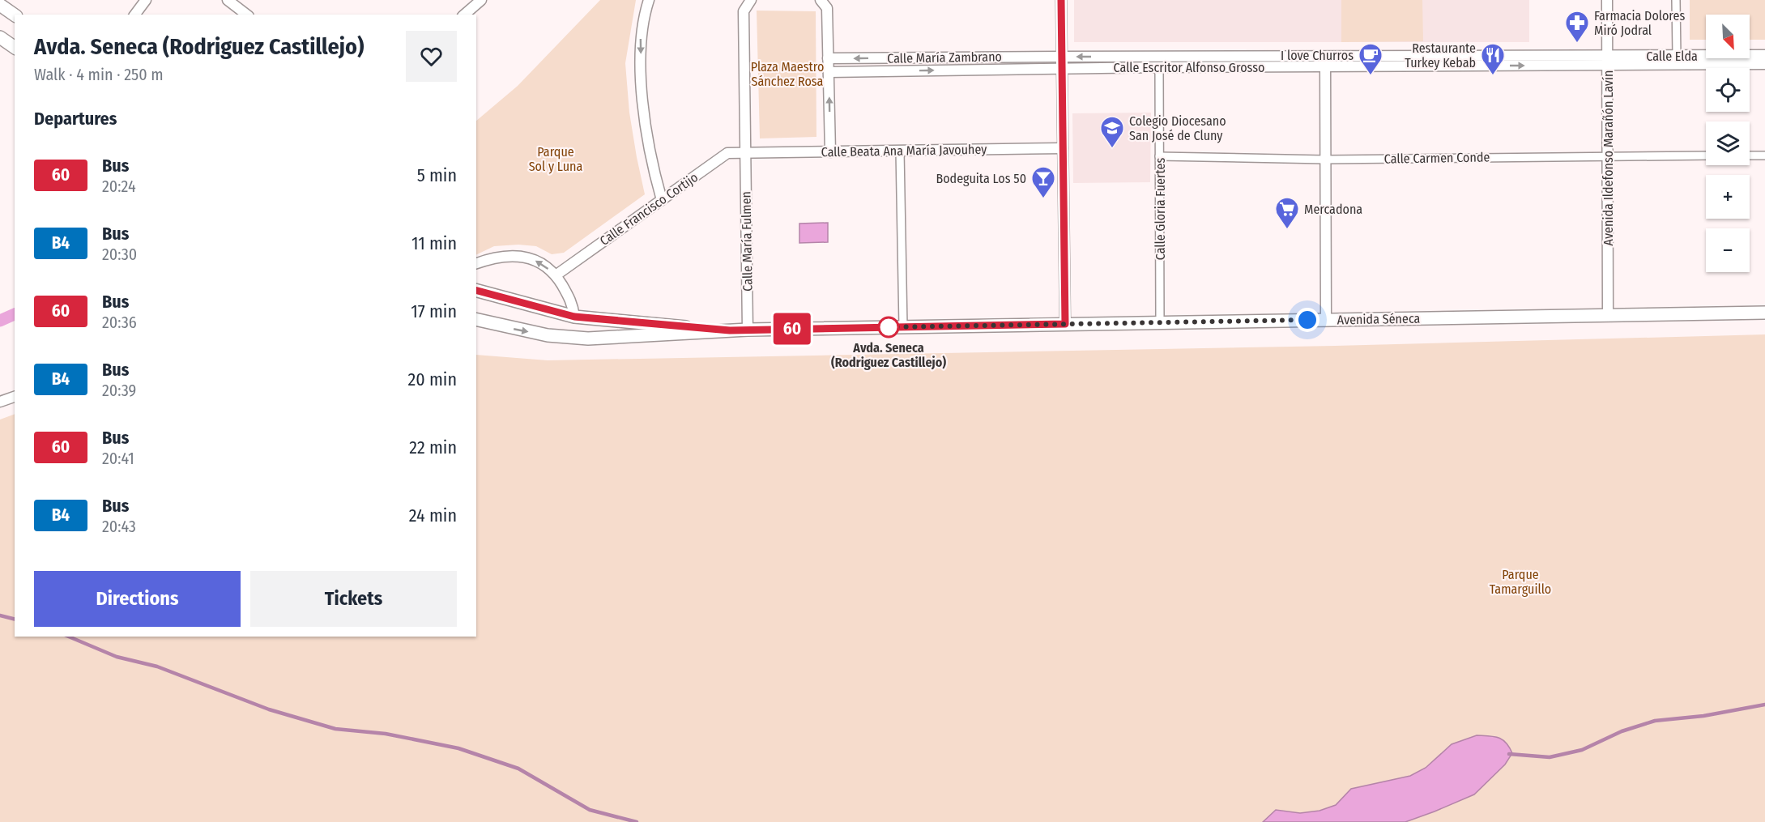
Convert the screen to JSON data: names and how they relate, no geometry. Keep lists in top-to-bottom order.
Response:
{
  "streets": {
    "street": [
      "Calle Elda",
      "Calle María Zambrano",
      "Calle Escritor Alfonso Grosso",
      "Calle Beata Ana María Javouhey",
      "Calle Carmen Conde",
      "Avenida Ildefonso Marañón Lavín",
      "Calle Francisco Cortijo",
      "Calle Gloria Fuertes",
      "Calle María Fulmen",
      "Avenida Séneca"
    ]
  },
  "crossings": [
    ["Calle Elda", "Calle Escritor Alfonso Grosso"],
    ["Calle Elda", "Avenida Ildefonso Marañón Lavín"],
    ["Calle María Zambrano", "Calle Escritor Alfonso Grosso"],
    ["Calle Escritor Alfonso Grosso", "Avenida Ildefonso Marañón Lavín"],
    ["Calle Escritor Alfonso Grosso", "Calle Gloria Fuertes"],
    ["Calle Beata Ana María Javouhey", "Calle Francisco Cortijo"],
    ["Calle Beata Ana María Javouhey", "Calle María Fulmen"],
    ["Calle Carmen Conde", "Avenida Ildefonso Marañón Lavín"],
    ["Calle Carmen Conde", "Calle Gloria Fuertes"],
    ["Avenida Ildefonso Marañón Lavín", "Avenida Séneca"],
    ["Calle Francisco Cortijo", "Calle María Fulmen"],
    ["Calle Gloria Fuertes", "Avenida Séneca"],
    ["Calle María Fulmen", "Avenida Séneca"]
  ],
  "parks": ["Plaza Maestro Sánchez Rosa", "Parque Sol y Luna", "Parque Tamarguillo"],
  "places": {
    "pharmacy": ["Farmacia Dolores Miró Jodral"],
    "cafe": ["I love Churros"],
    "restaurant": ["Restaurante Turkey Kebab"],
    "school or university": ["Colegio Diocesano San José de Cluny"],
    "bar": ["Bodeguita Los 50"],
    "supermarket": ["Mercadona"],
    "other": ["Avda. Seneca (Rodriguez Castillejo)"]
  },
  "lines": ["bus line 60"],
  "north": "bottom right",
  "page": {
    "on_map": "60",
    "map_buttons": ["+", "−"],
    "heading": [
      ["Avda. Seneca (Rodriguez Castillejo)", "Walk · 4 min · 250 m"],
      "Departures"
    ],
    "list": [
      {
        "mark": "60",
        "name": "Bus",
        "note": "20:24",
        "value": "5 min"
      },
      {
        "mark": "B4",
        "name": "Bus",
        "note": "20:30",
        "value": "11 min"
      },
      {
        "mark": "60",
        "name": "Bus",
        "note": "20:36",
        "value": "17 min"
      },
      {
        "mark": "B4",
        "name": "Bus",
        "note": "20:39",
        "value": "20 min"
      },
      {
        "mark": "60",
        "name": "Bus",
        "note": "20:41",
        "value": "22 min"
      },
      {
        "mark": "B4",
        "name": "Bus",
        "note": "20:43",
        "value": "24 min"
      }
    ],
    "buttons": ["Directions", "Tickets"]
  }
}
